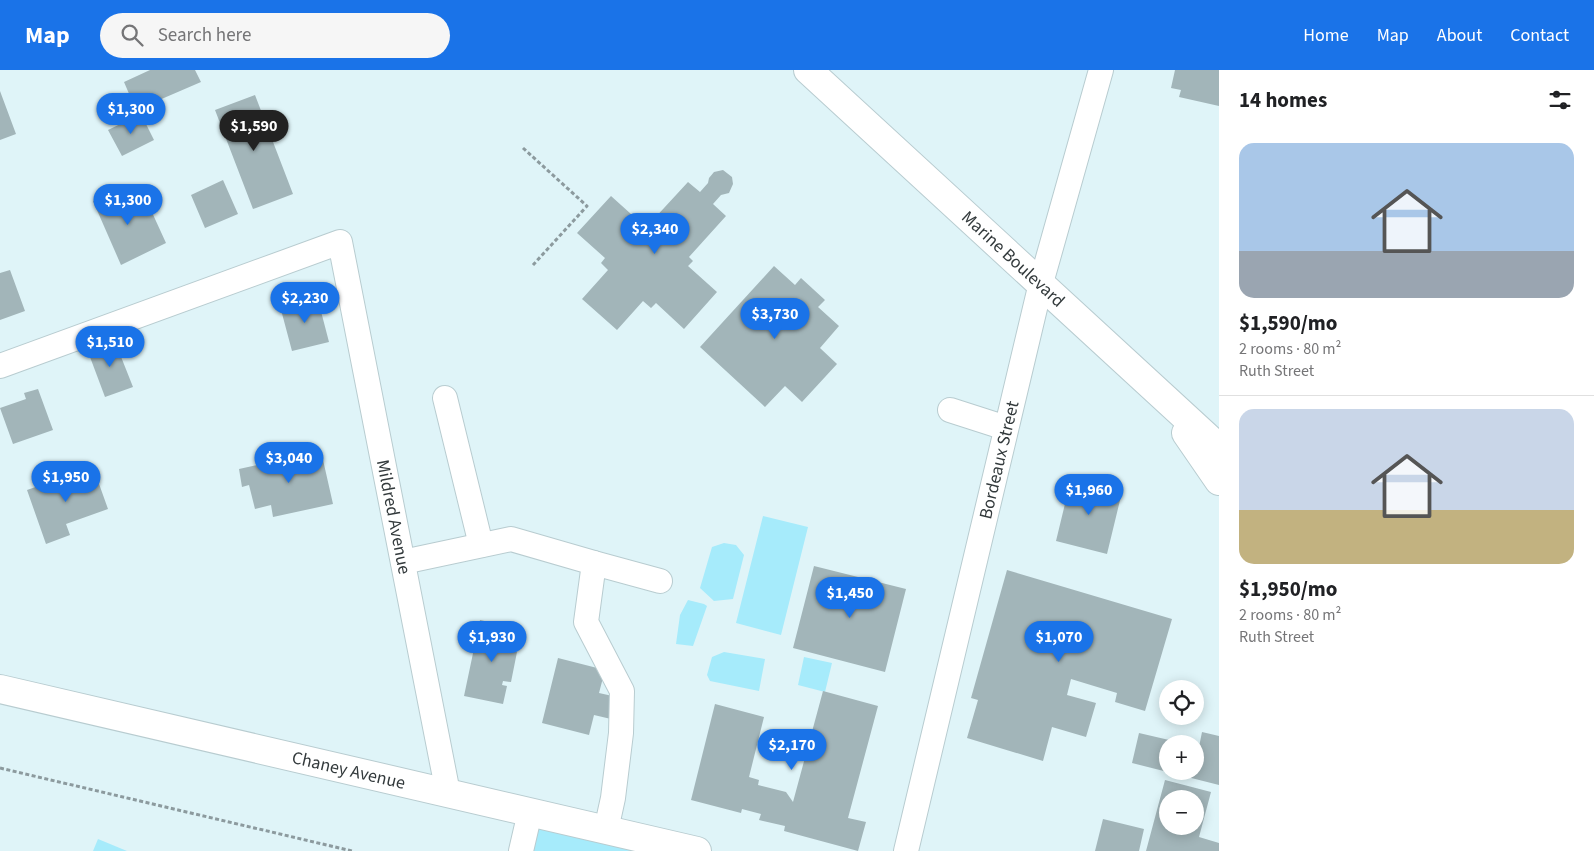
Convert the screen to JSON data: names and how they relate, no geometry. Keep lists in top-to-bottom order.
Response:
{
  "streets": {
    "main road": ["Marine Boulevard", "Chaney Avenue"],
    "street": ["Bordeaux Street", "Mildred Avenue"]
  },
  "crossings": [
    ["Marine Boulevard", "Bordeaux Street"],
    ["Mildred Avenue", "Chaney Avenue"]
  ],
  "page": {
    "header": "Map",
    "search": "Search here",
    "nav": [
      "Home",
      "Map",
      "About",
      "Contact"
    ],
    "heading": "14 homes",
    "price": [
      "$1,300",
      "$1,590",
      "$1,300",
      "$2,340",
      "$2,230",
      "$3,730",
      "$1,510",
      "$3,040",
      "$1,950",
      "$1,960",
      "$1,450",
      "$1,930",
      "$1,070",
      "$2,170"
    ],
    "list": [
      {
        "name": "$1,590/mo",
        "note": "2 rooms · 80 m² · Ruth Street"
      },
      {
        "name": "$1,950/mo",
        "note": "2 rooms · 80 m² · Ruth Street"
      }
    ],
    "map_buttons": ["+", "−"]
  }
}
